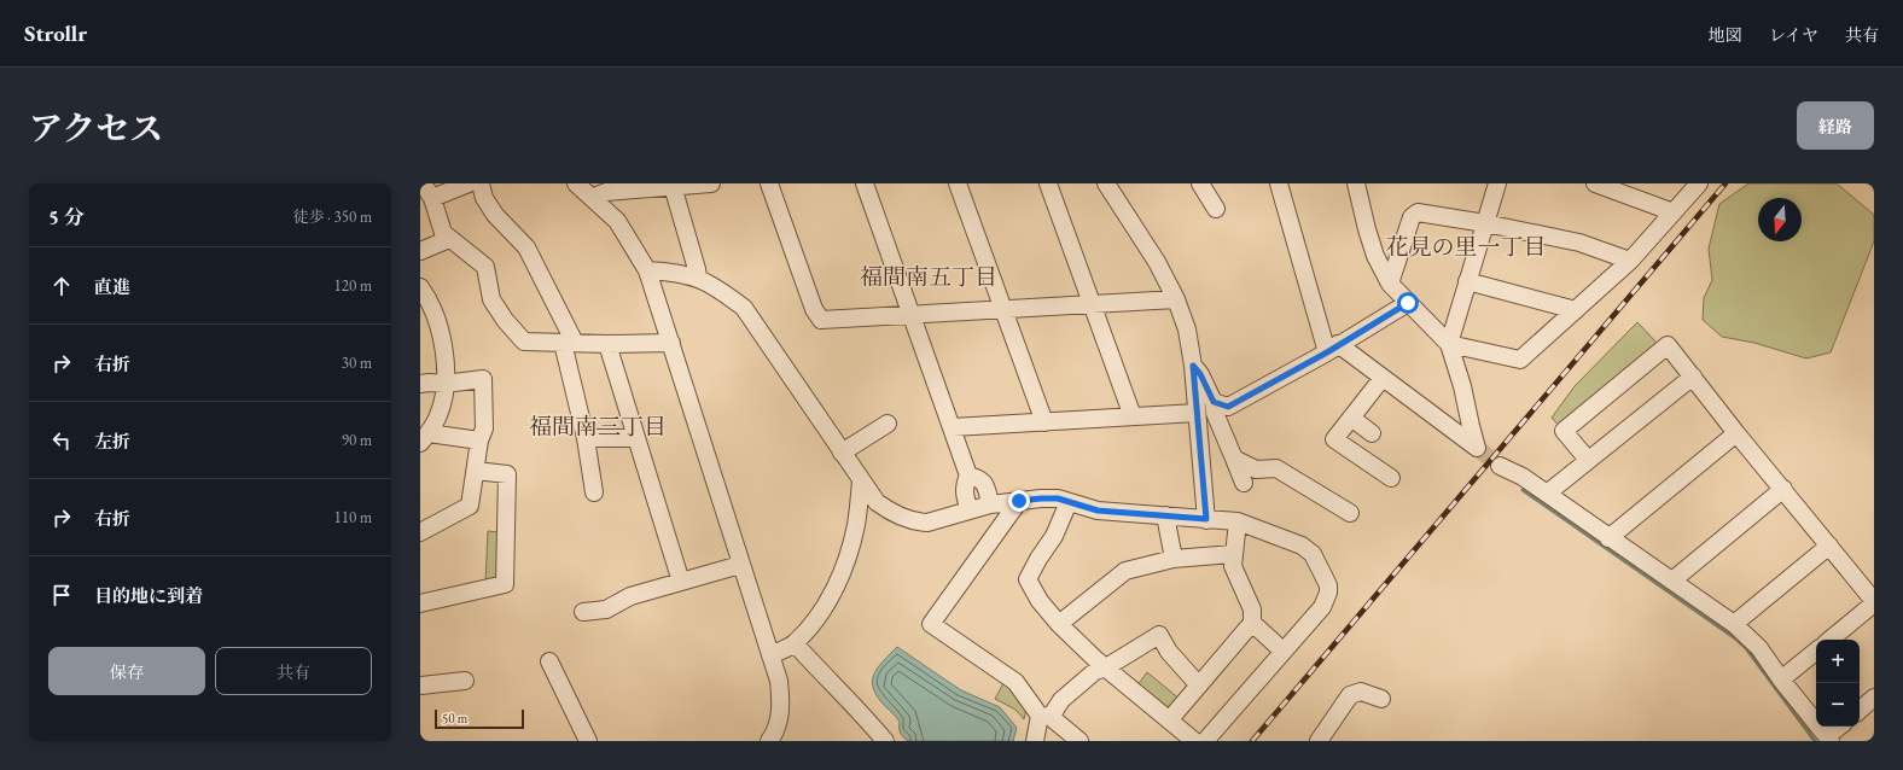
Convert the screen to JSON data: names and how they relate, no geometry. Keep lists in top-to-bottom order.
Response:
{
  "districts": ["花見の里一丁目", "福間南五丁目", "福間南三丁目"],
  "scale_bar": "50 m",
  "north": "bottom",
  "page": {
    "header": "Strollr",
    "nav": ["地図", "レイヤ", "共有"],
    "title": "アクセス",
    "buttons": [
      "経路",
      ["保存", "共有"]
    ],
    "heading": ["5 分", "徒歩 · 350 m"],
    "list": [
      ["直進", "120 m"],
      ["右折", "30 m"],
      ["左折", "90 m"],
      ["右折", "110 m"],
      "目的地に到着"
    ],
    "map_buttons": ["+", "−"],
    "scale": "50 m"
  }
}
